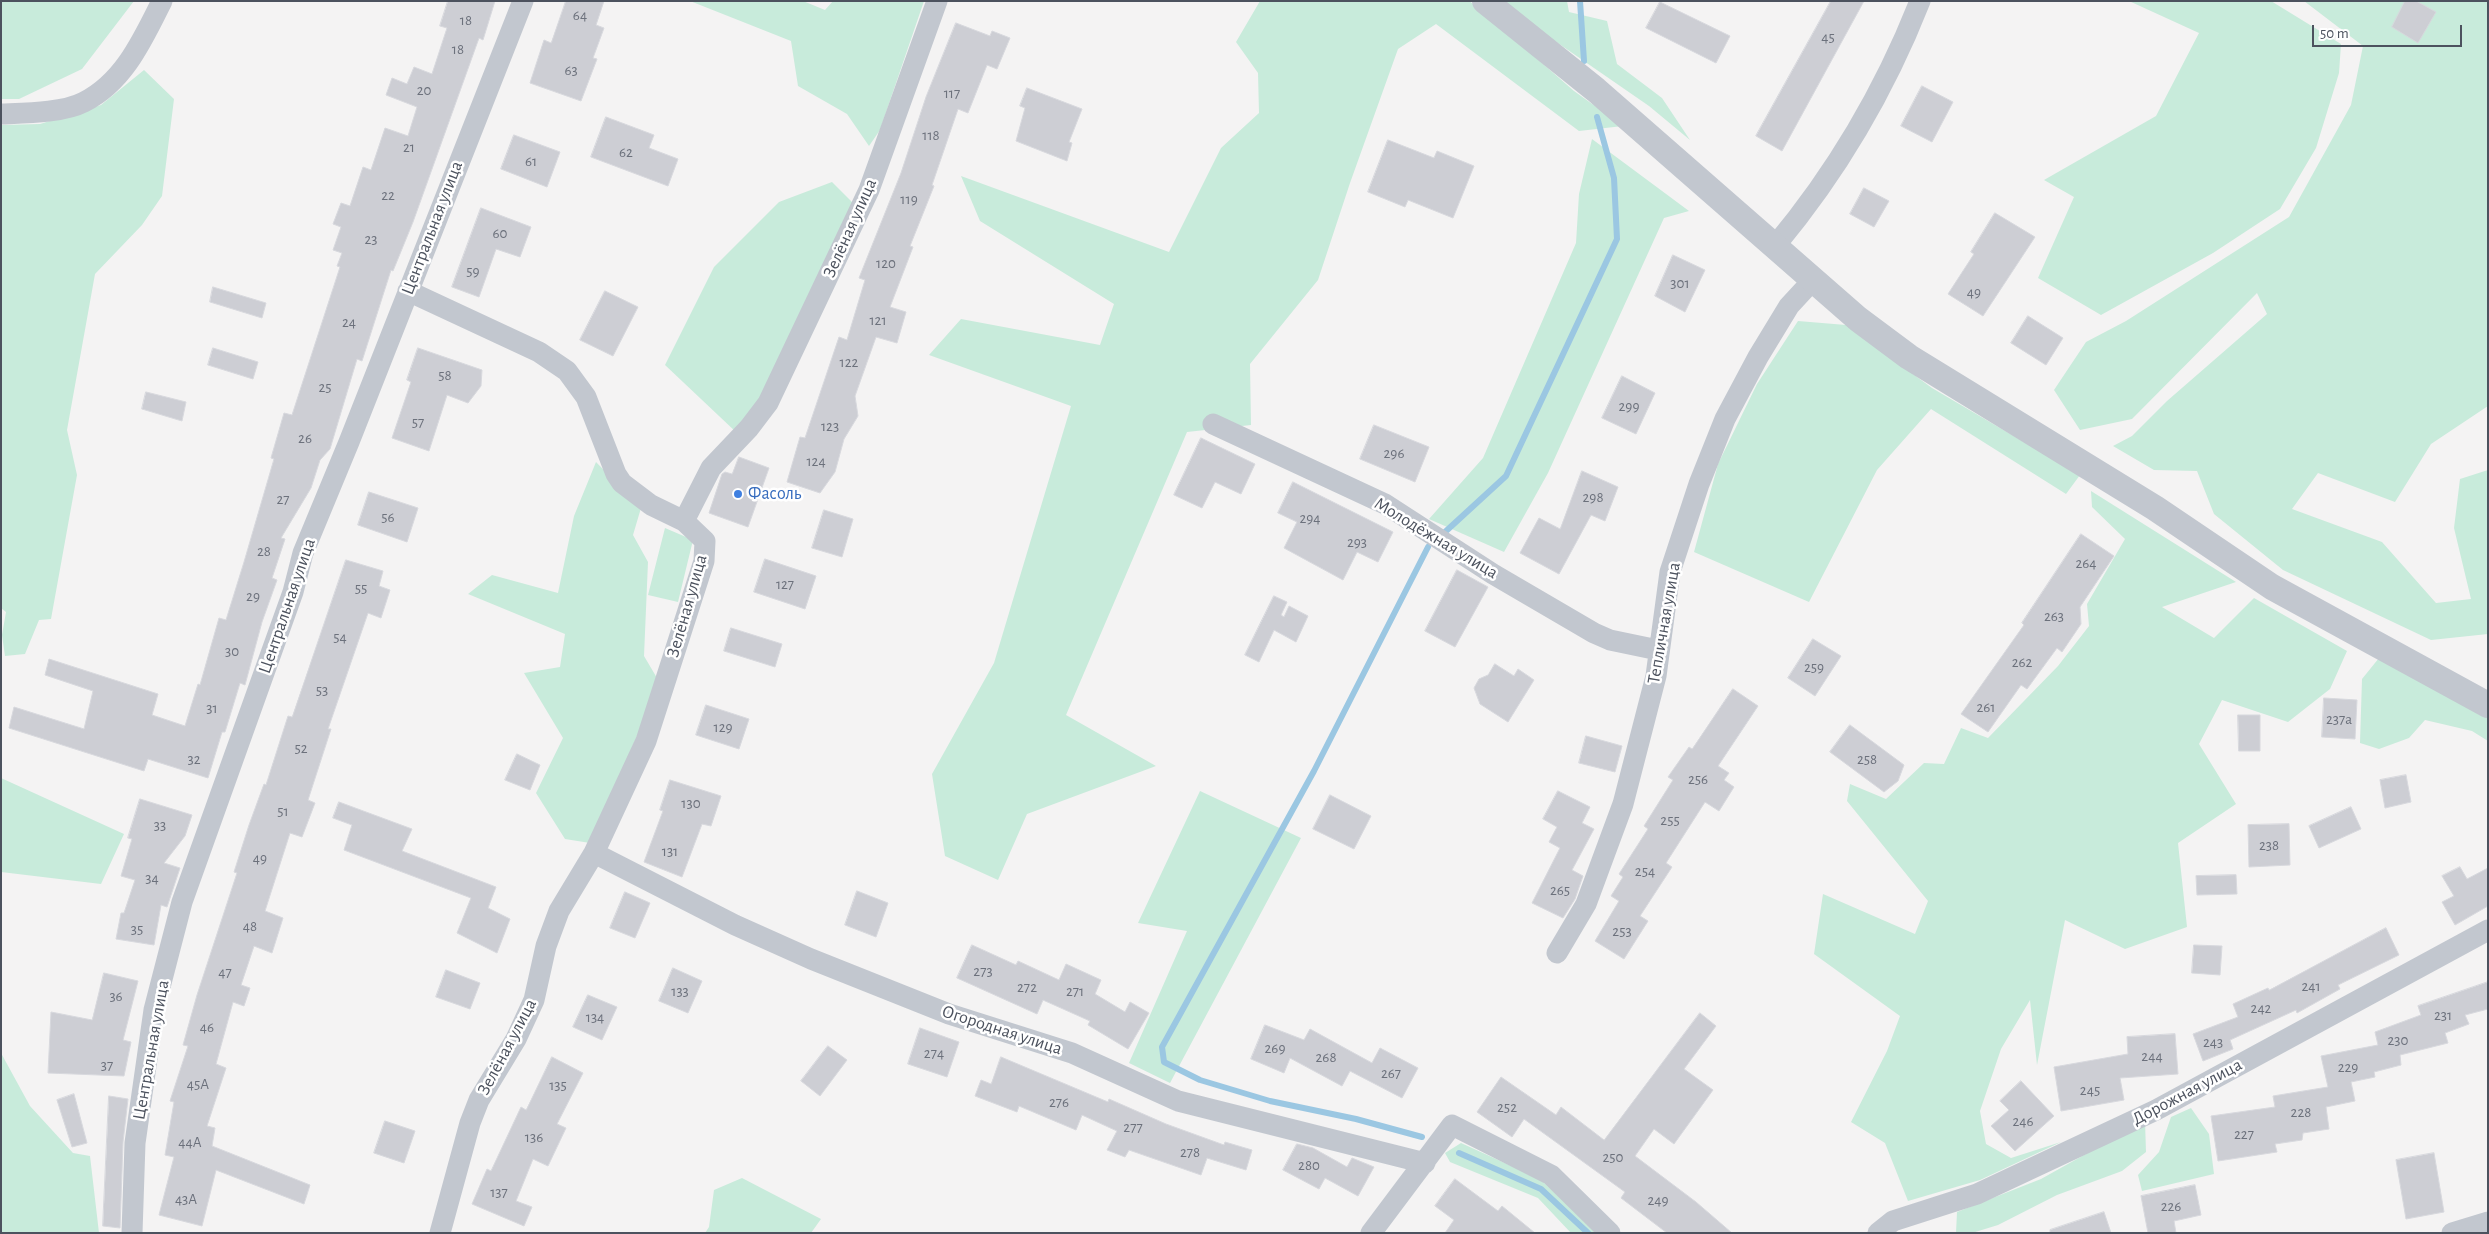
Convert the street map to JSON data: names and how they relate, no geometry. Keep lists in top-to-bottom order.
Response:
{
  "streets": {
    "street": [
      "Центральная улица",
      "Зелёная улица",
      "Молодёжная улица",
      "Тепличная улица",
      "Огородная улица",
      "Дорожная улица"
    ]
  },
  "crossings": [
    ["Зелёная улица", "Огородная улица"],
    ["Молодёжная улица", "Тепличная улица"]
  ],
  "places": ["Фасоль"],
  "house_numbers": [
    "64",
    "18",
    "45",
    "18",
    "63",
    "20",
    "117",
    "118",
    "21",
    "62",
    "61",
    "22",
    "119",
    "60",
    "23",
    "120",
    "59",
    "301",
    "49",
    "121",
    "24",
    "122",
    "58",
    "25",
    "299",
    "57",
    "123",
    "26",
    "296",
    "124",
    "298",
    "27",
    "56",
    "294",
    "293",
    "28",
    "264",
    "127",
    "55",
    "29",
    "263",
    "54",
    "30",
    "262",
    "259",
    "53",
    "261",
    "31",
    "237а",
    "129",
    "52",
    "32",
    "258",
    "256",
    "130",
    "51",
    "255",
    "33",
    "238",
    "131",
    "49",
    "254",
    "34",
    "265",
    "48",
    "35",
    "253",
    "273",
    "47",
    "241",
    "272",
    "133",
    "271",
    "36",
    "242",
    "231",
    "134",
    "46",
    "230",
    "243",
    "269",
    "274",
    "244",
    "268",
    "37",
    "229",
    "267",
    "45А",
    "135",
    "245",
    "276",
    "252",
    "228",
    "246",
    "277",
    "227",
    "136",
    "44А",
    "278",
    "250",
    "280",
    "137",
    "43А",
    "249",
    "226"
  ],
  "scale_bar": "50 m"
}
